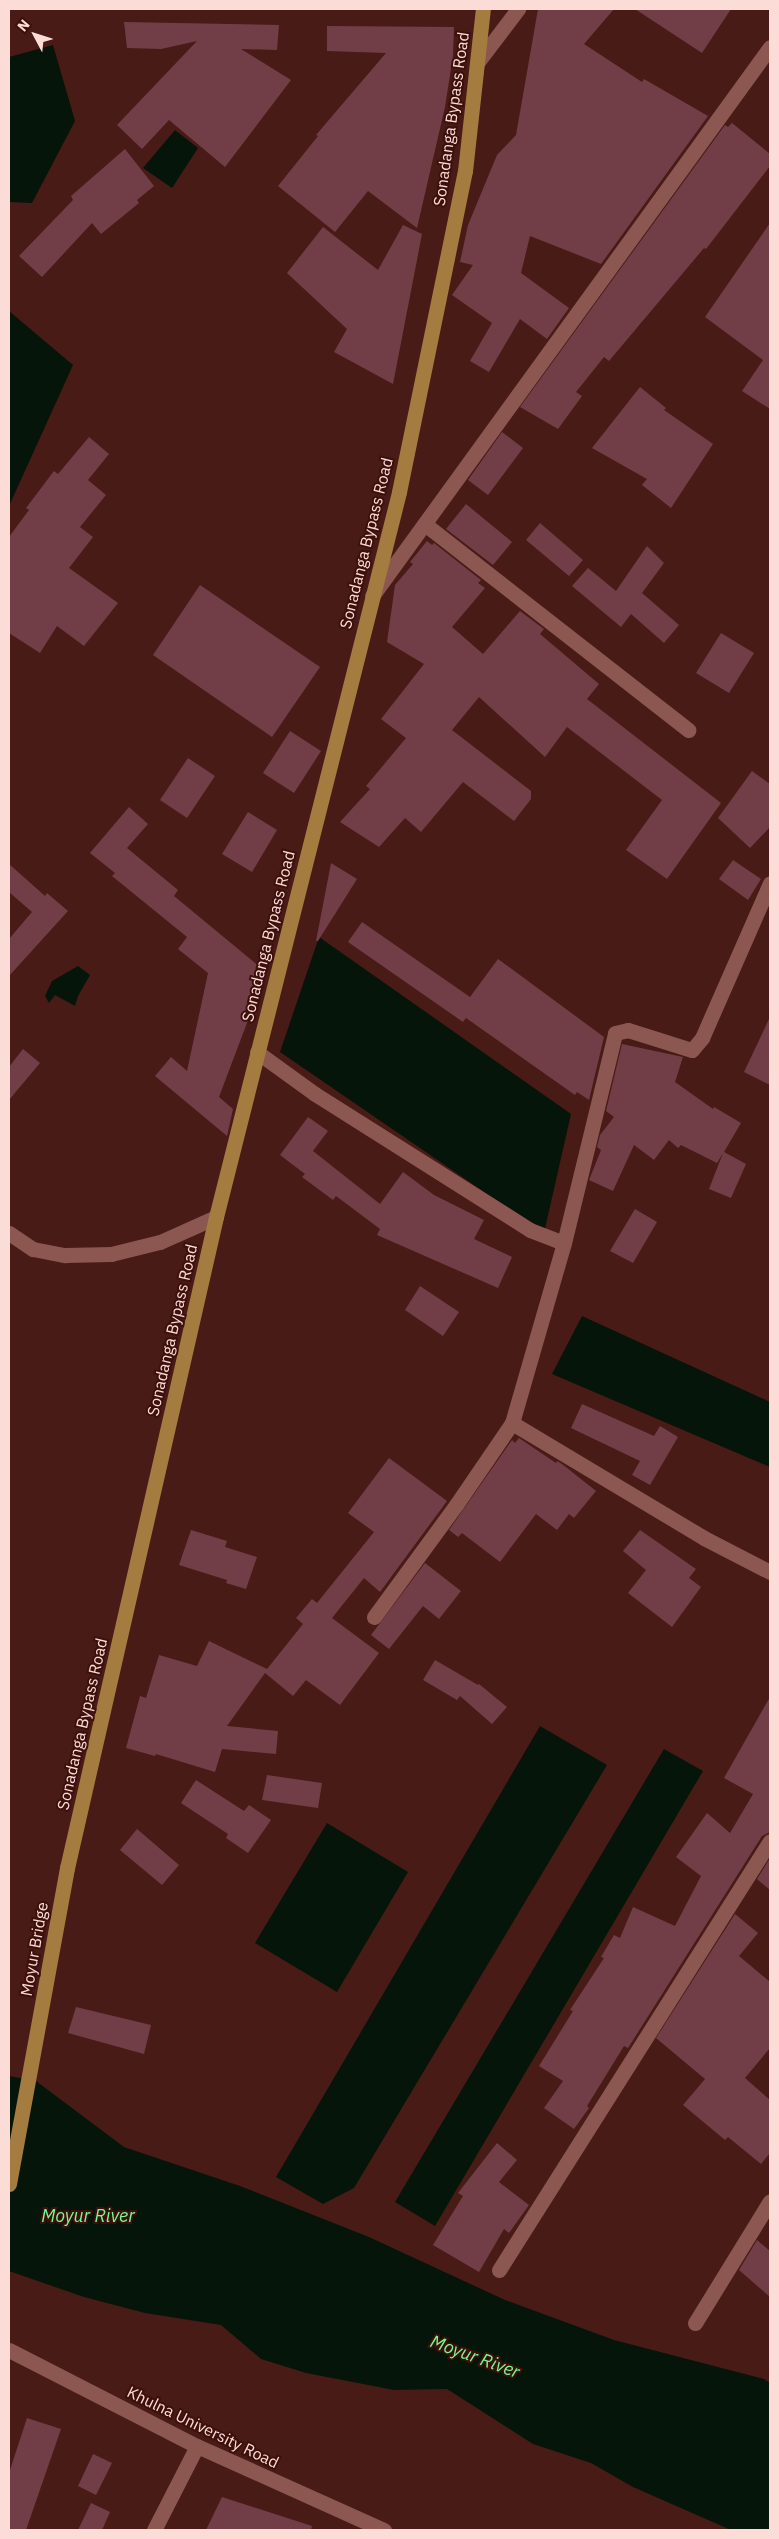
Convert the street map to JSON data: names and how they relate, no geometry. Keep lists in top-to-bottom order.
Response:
{
  "streets": {
    "main road": ["Sonadanga Bypass Road", "Moyur Bridge"],
    "street": ["Khulna University Road"]
  },
  "crossings": [
    ["Sonadanga Bypass Road", "Moyur Bridge"]
  ],
  "water": ["Moyur River"],
  "north": "top left"
}
